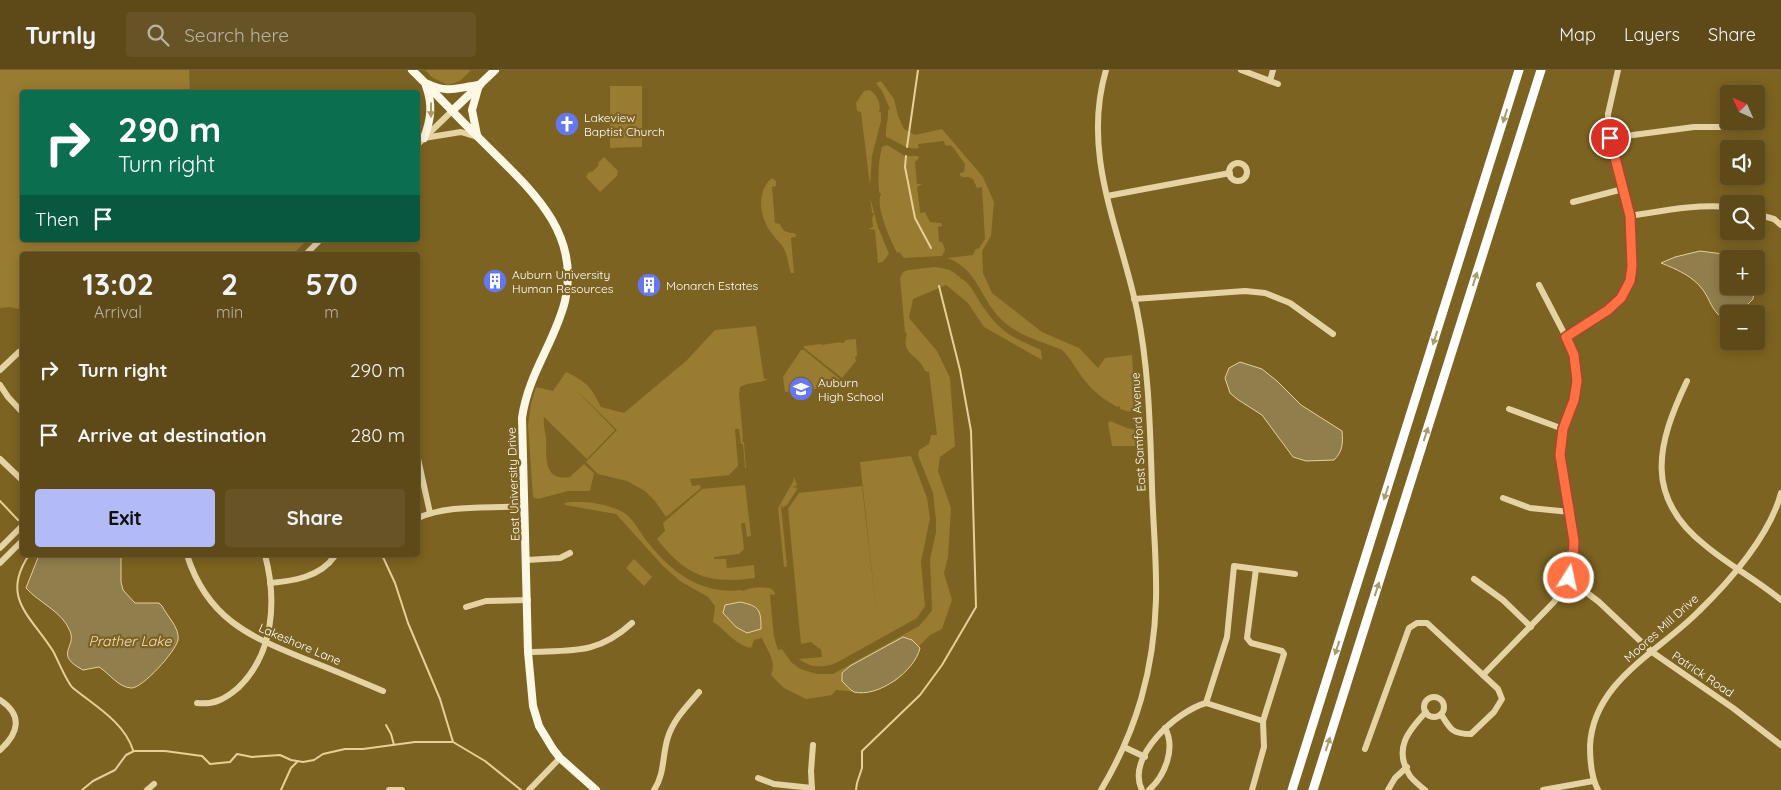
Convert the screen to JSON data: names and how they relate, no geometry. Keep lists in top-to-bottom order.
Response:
{
  "streets": {
    "main road": ["East University Drive"],
    "street": [
      "East Samford Avenue",
      "Moores Mill Drive",
      "Lakeshore Lane",
      "Patrick Road"
    ]
  },
  "crossings": [
    ["Moores Mill Drive", "Patrick Road"]
  ],
  "water": ["Prather Lake"],
  "places": {
    "church": ["Lakeview Baptist Church"],
    "building": ["Auburn University Human Resources", "Monarch Estates"],
    "school or university": ["Auburn High School"]
  },
  "north": "top left",
  "page": {
    "header": "Turnly",
    "search": "Search here",
    "nav": ["Map", "Layers", "Share"],
    "map_buttons": ["+", "−"],
    "turn": ["290 m", "Turn right"],
    "then": "Then",
    "eta": [
      "13:02",
      "Arrival",
      "2",
      "min",
      "570",
      "m"
    ],
    "list": [
      {
        "name": "Turn right",
        "value": "290 m"
      },
      {
        "name": "Arrive at destination",
        "value": "280 m"
      }
    ],
    "buttons": ["Exit", "Share"]
  }
}
